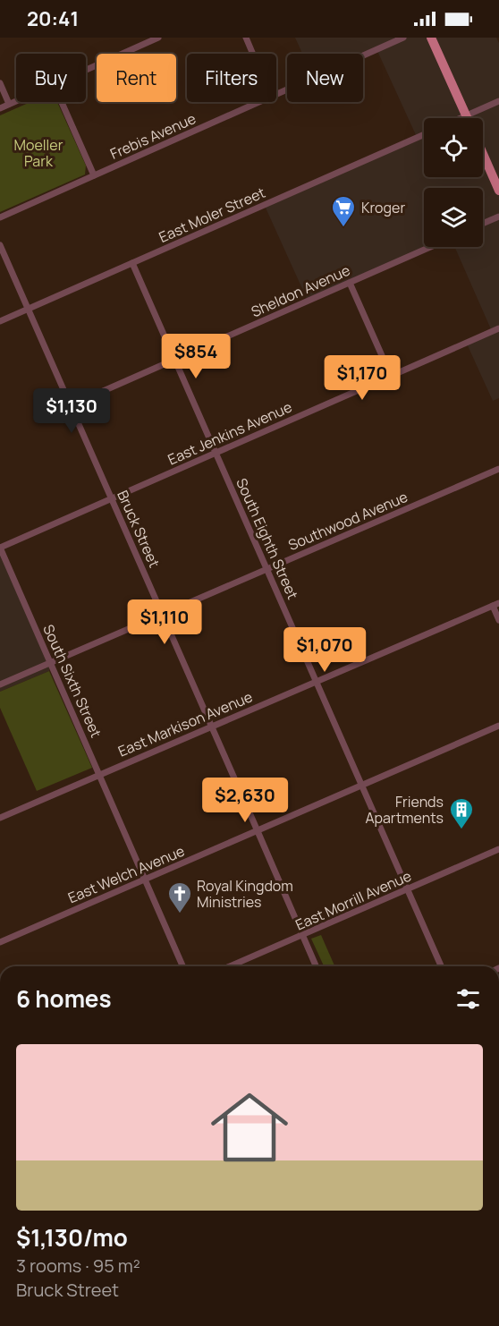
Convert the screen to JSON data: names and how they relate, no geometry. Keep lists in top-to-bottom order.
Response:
{
  "streets": {
    "street": [
      "Frebis Avenue",
      "East Moler Street",
      "Sheldon Avenue",
      "East Jenkins Avenue",
      "Southwood Avenue",
      "Bruck Street",
      "South Eighth Street",
      "South Sixth Street",
      "East Markison Avenue",
      "East Welch Avenue",
      "East Morrill Avenue"
    ]
  },
  "crossings": [
    ["East Moler Street", "Bruck Street"],
    ["East Moler Street", "South Eighth Street"],
    ["Sheldon Avenue", "Bruck Street"],
    ["Sheldon Avenue", "South Eighth Street"],
    ["East Jenkins Avenue", "Bruck Street"],
    ["East Jenkins Avenue", "South Eighth Street"],
    ["East Jenkins Avenue", "South Sixth Street"],
    ["Southwood Avenue", "Bruck Street"],
    ["Southwood Avenue", "South Eighth Street"],
    ["Southwood Avenue", "South Sixth Street"],
    ["Bruck Street", "East Markison Avenue"],
    ["Bruck Street", "East Welch Avenue"],
    ["Bruck Street", "East Morrill Avenue"],
    ["South Eighth Street", "East Markison Avenue"],
    ["South Eighth Street", "East Welch Avenue"],
    ["South Eighth Street", "East Morrill Avenue"],
    ["South Sixth Street", "East Markison Avenue"],
    ["South Sixth Street", "East Welch Avenue"]
  ],
  "parks": ["Moeller Park"],
  "places": {
    "supermarket": ["Kroger"],
    "building": ["Friends Apartments"],
    "church": ["Royal Kingdom Ministries"]
  },
  "page": {
    "status": "20:41",
    "chip": [
      "Buy",
      "Rent",
      "Filters",
      "New"
    ],
    "price": [
      "$854",
      "$1,170",
      "$1,130",
      "$1,110",
      "$1,070",
      "$2,630"
    ],
    "heading": "6 homes",
    "list": [
      {
        "name": "$1,130/mo",
        "note": "3 rooms · 95 m² · Bruck Street"
      }
    ]
  }
}
